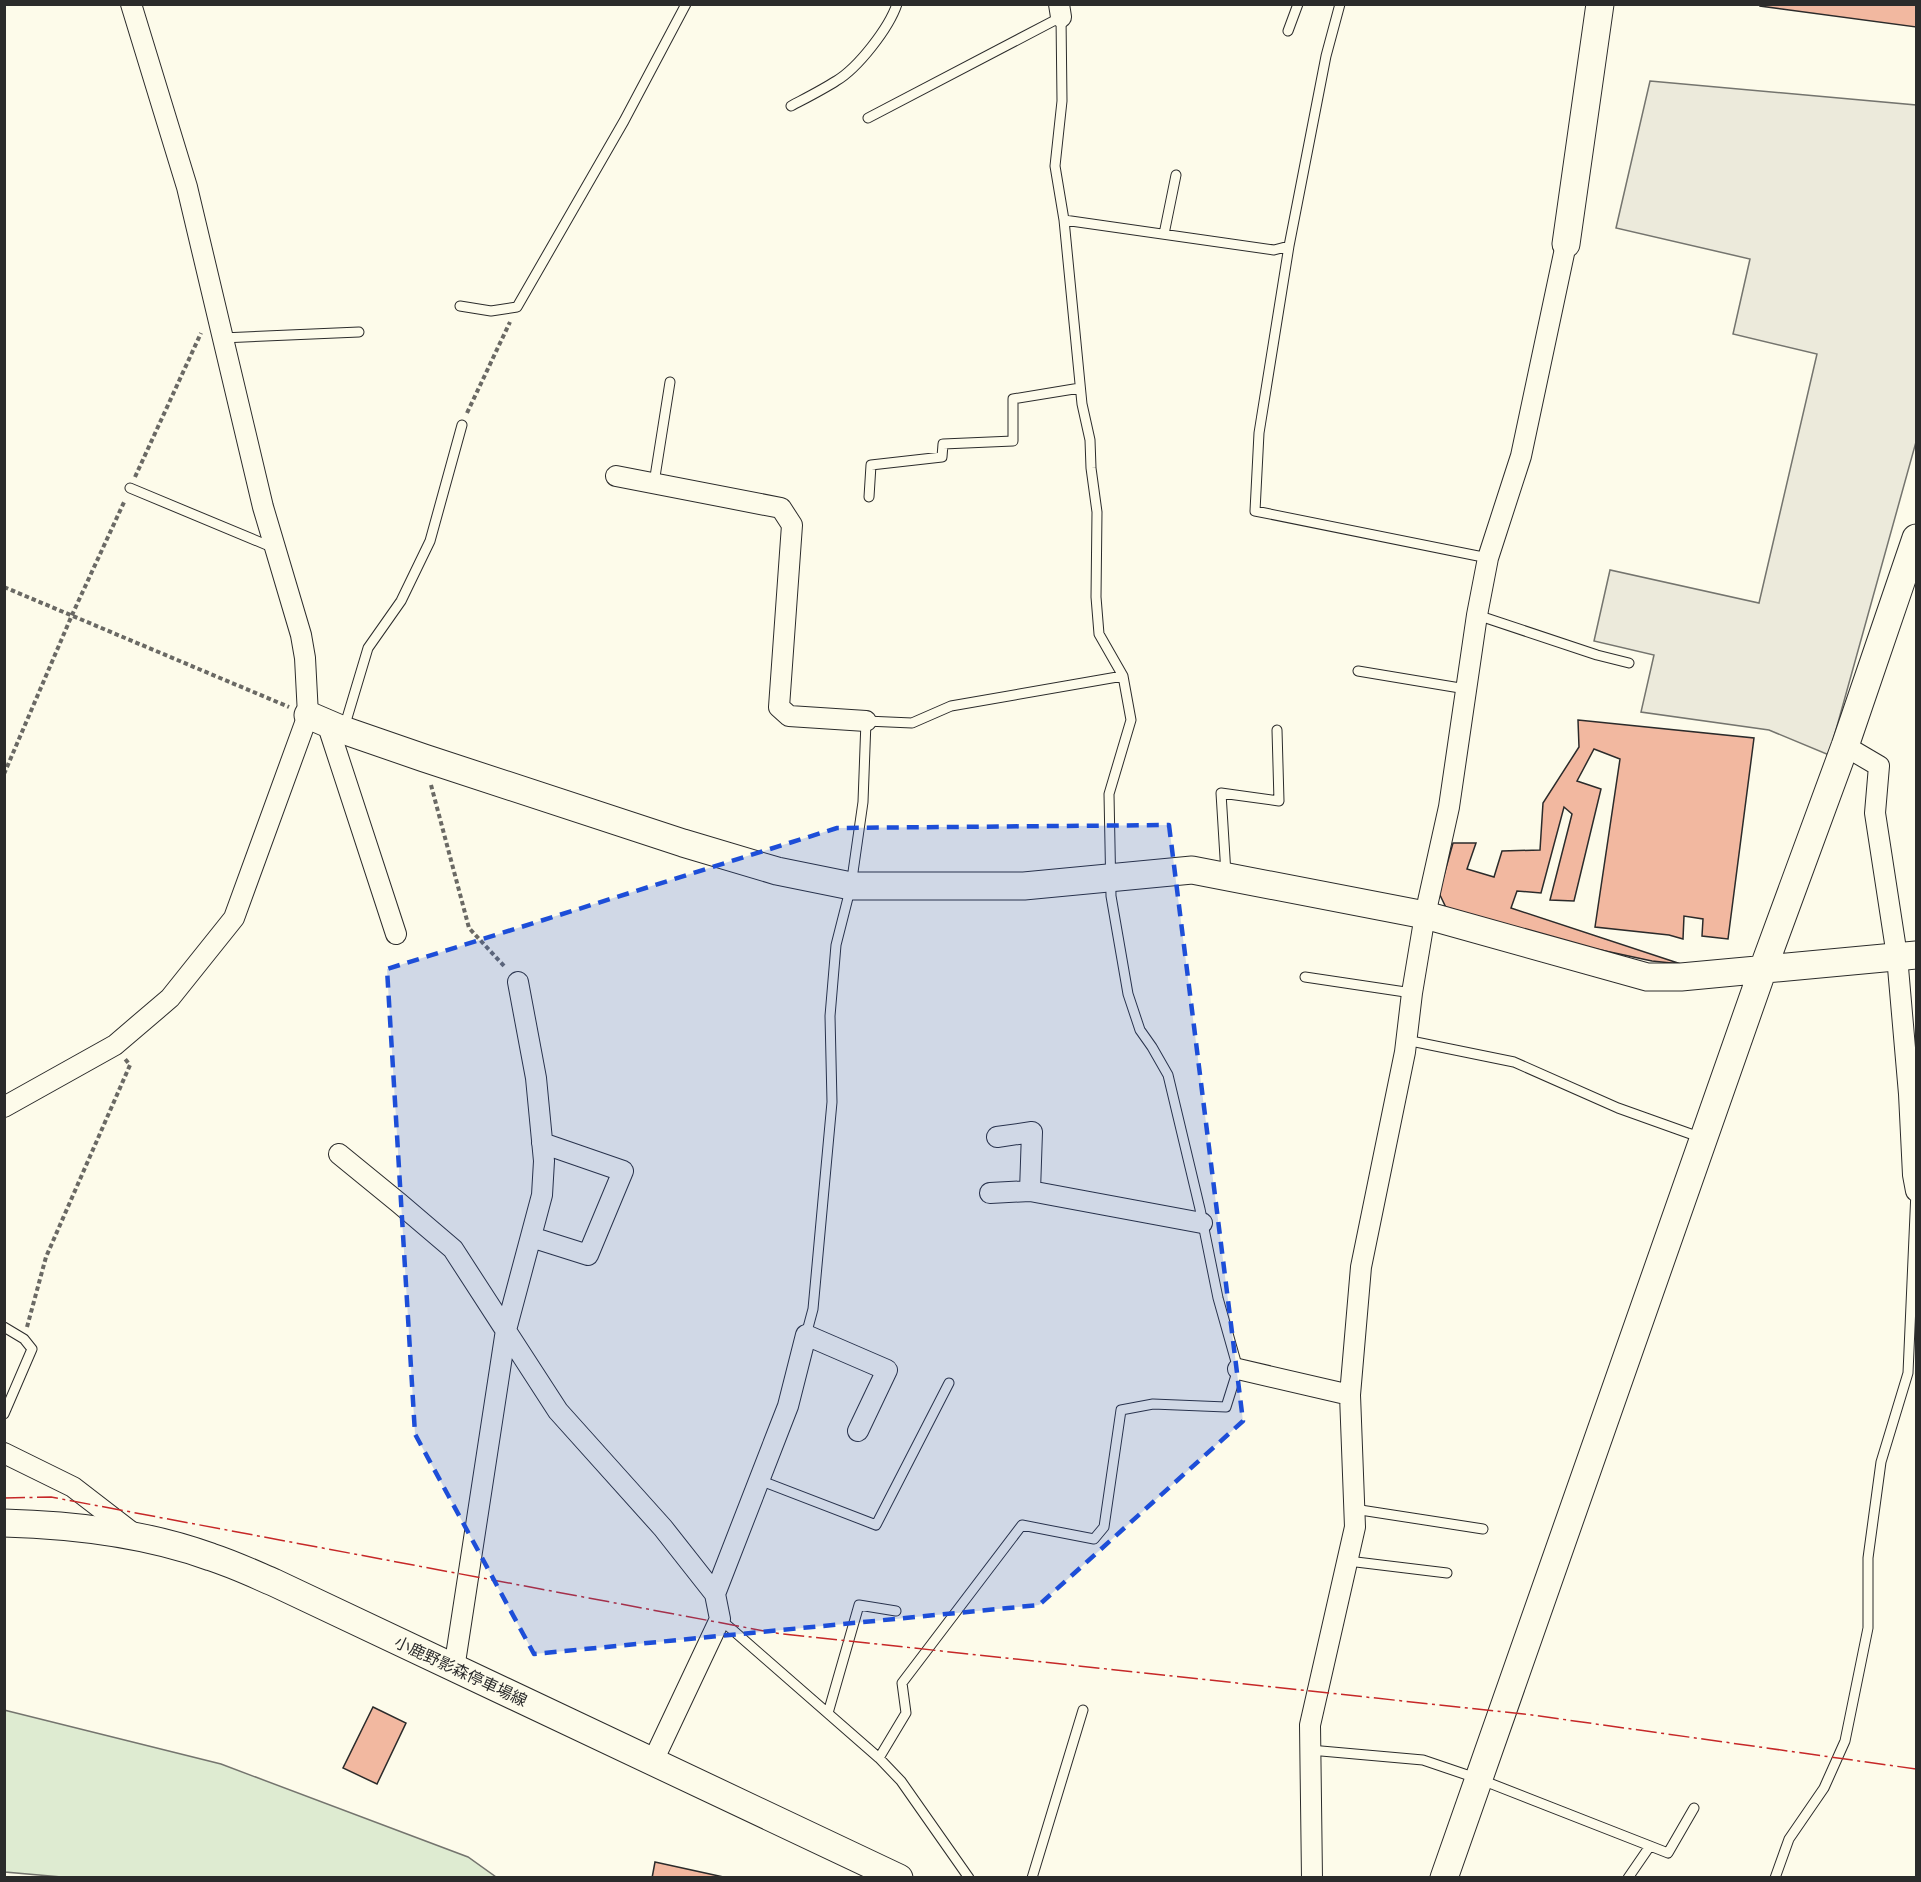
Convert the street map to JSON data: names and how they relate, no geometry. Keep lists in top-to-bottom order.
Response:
{
  "streets": {
    "street": ["小鹿野影森停車場線"]
  }
}
